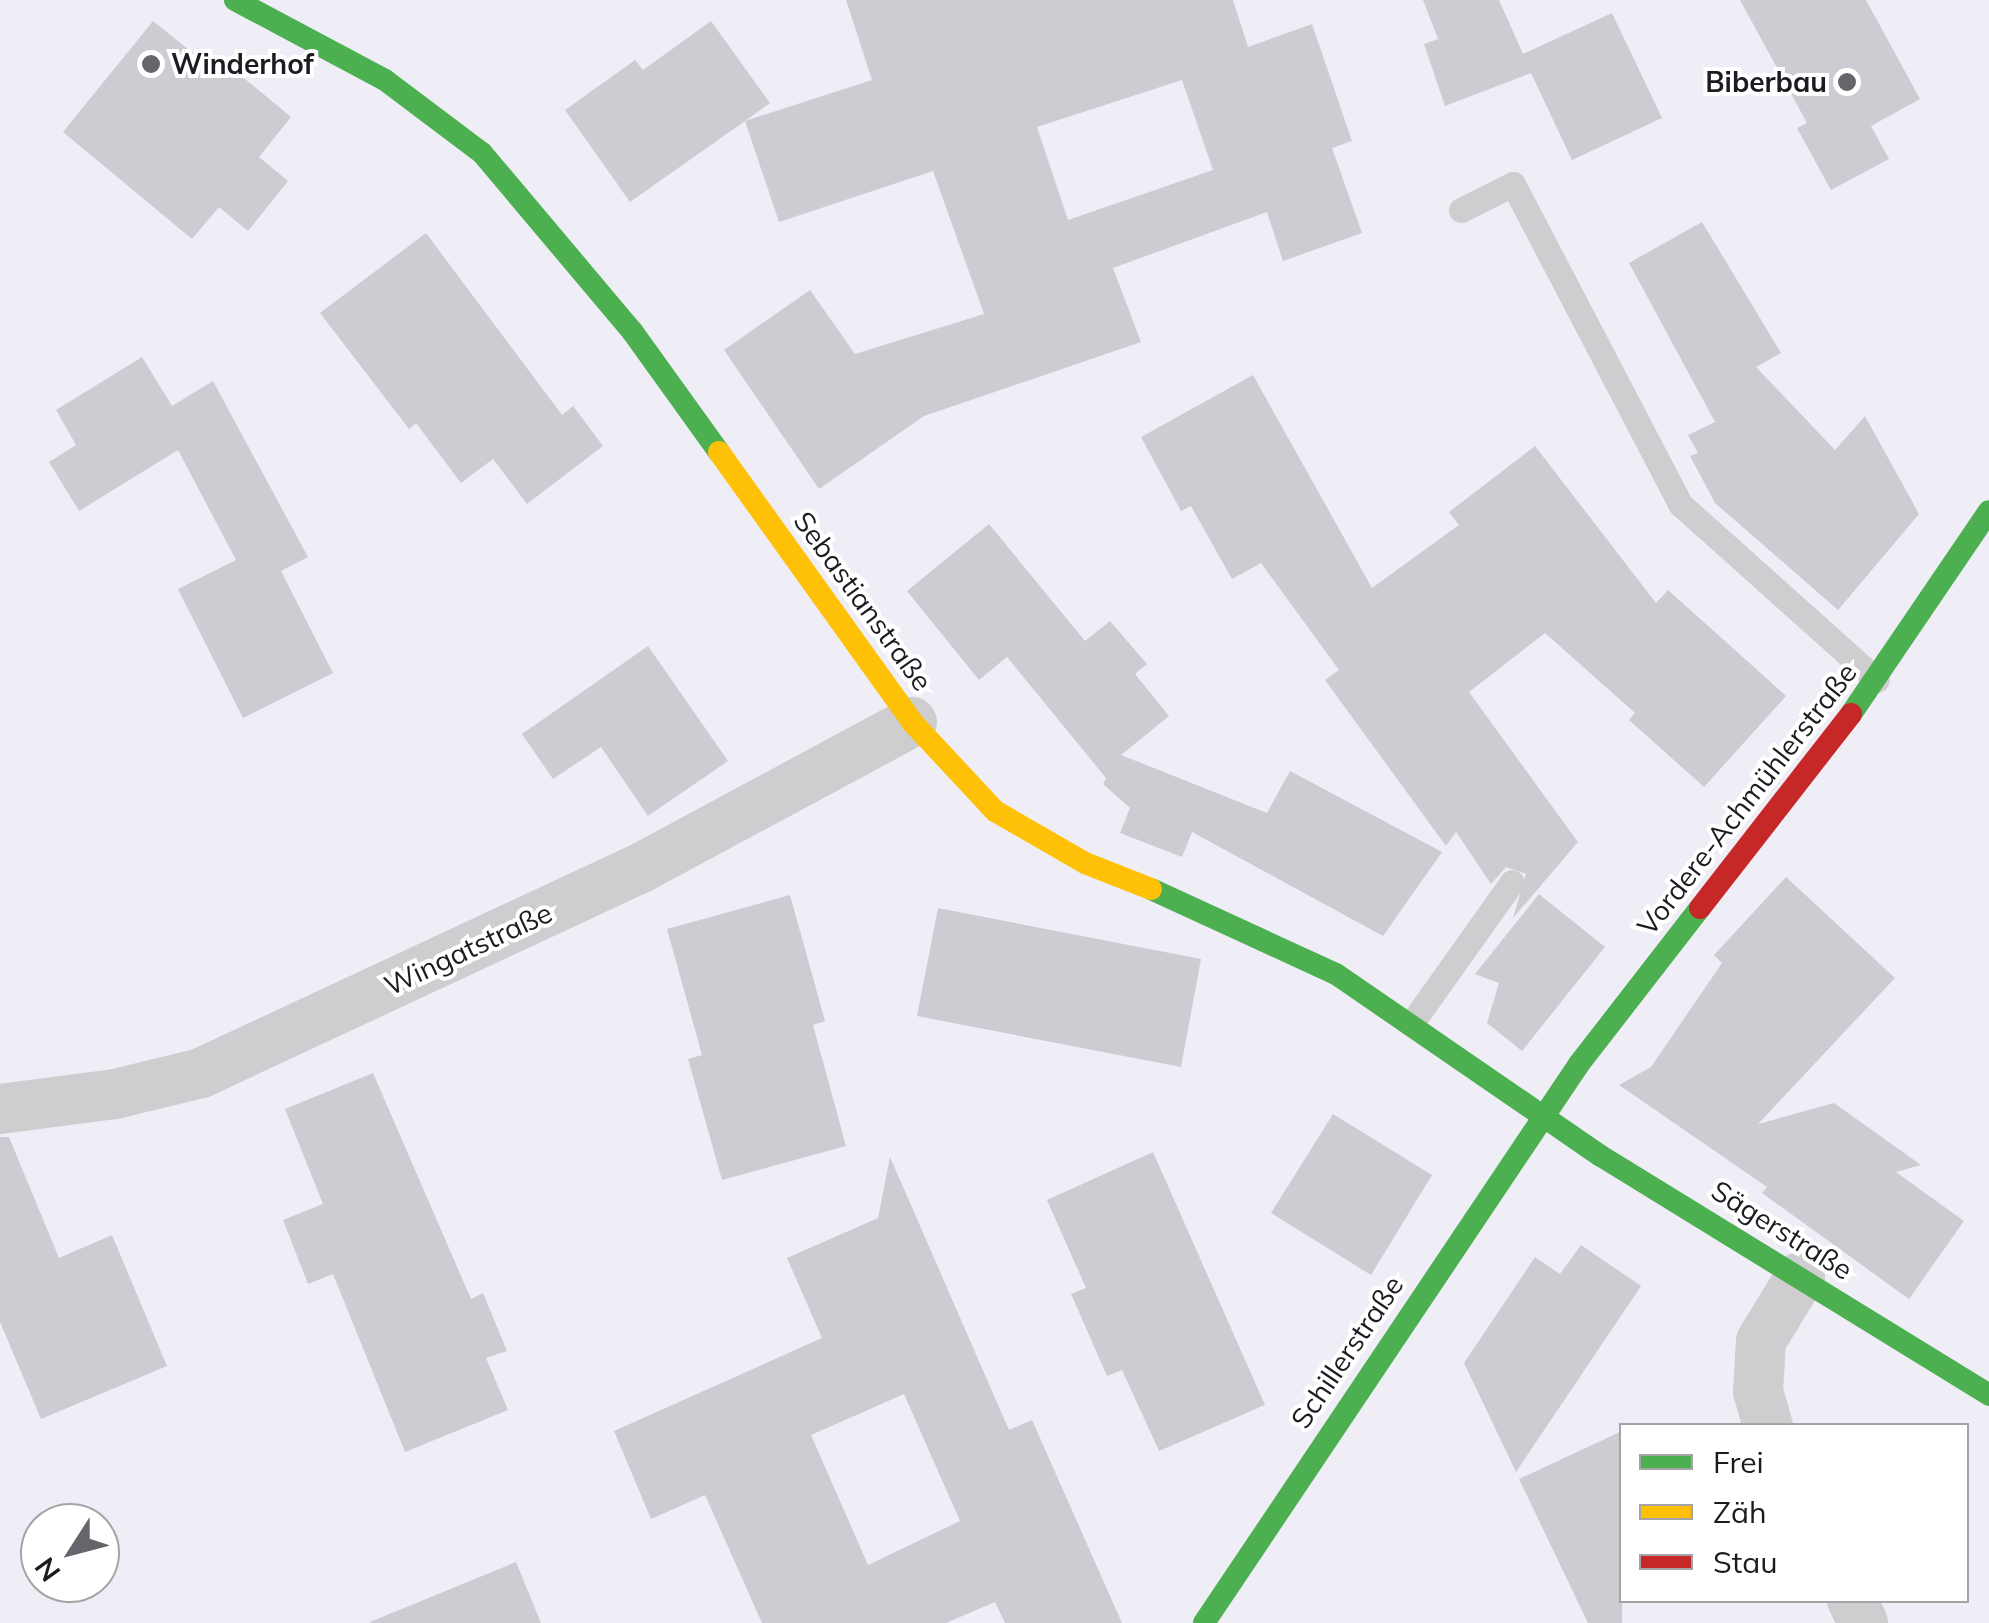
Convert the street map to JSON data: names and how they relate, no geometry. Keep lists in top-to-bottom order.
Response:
{
  "streets": {
    "street": [
      "Sebastianstraße",
      "Vordere-Achmühlerstraße",
      "Wingatstraße",
      "Sägerstraße",
      "Schillerstraße"
    ]
  },
  "crossings": [
    ["Sebastianstraße", "Vordere-Achmühlerstraße"],
    ["Sebastianstraße", "Wingatstraße"],
    ["Sebastianstraße", "Sägerstraße"],
    ["Sebastianstraße", "Schillerstraße"],
    ["Vordere-Achmühlerstraße", "Sägerstraße"],
    ["Vordere-Achmühlerstraße", "Schillerstraße"],
    ["Sägerstraße", "Schillerstraße"]
  ],
  "places": ["Winderhof", "Biberbau"],
  "legend": ["Frei", "Zäh", "Stau"],
  "north": "bottom left"
}
